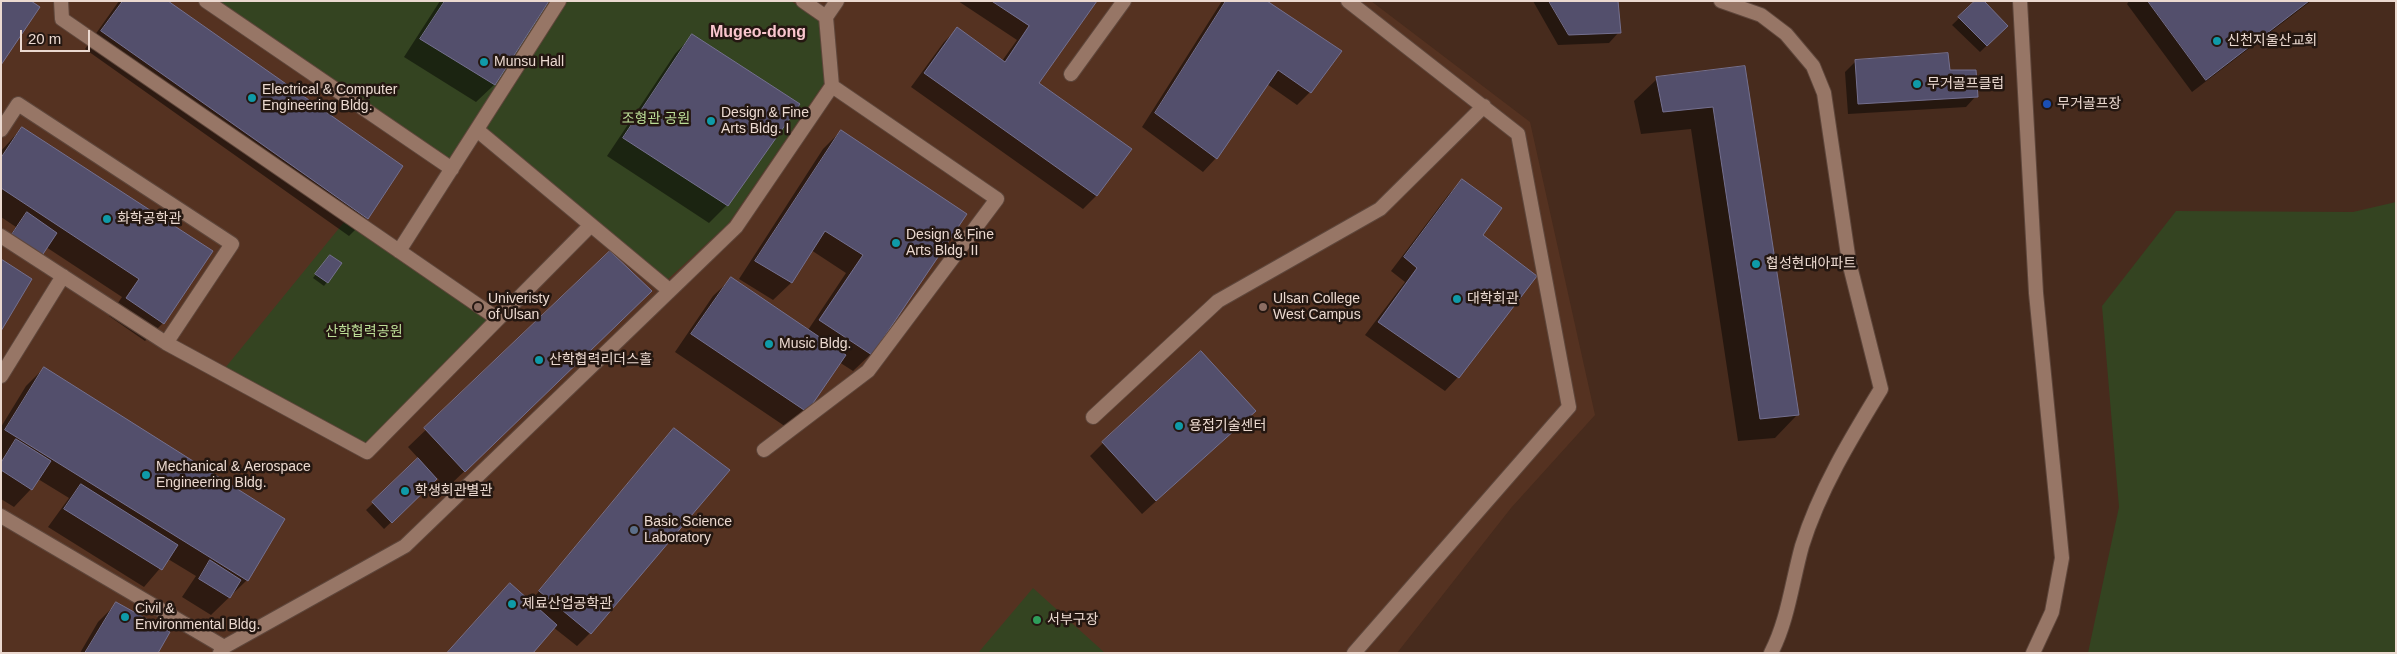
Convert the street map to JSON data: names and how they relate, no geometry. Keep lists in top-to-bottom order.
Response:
{
  "districts": ["Mugeo-dong"],
  "parks": ["조형관 공원", "산학협력공원"],
  "places": [
    "신천지울산교회",
    "Munsu Hall",
    "무거골프클럽",
    "Electrical & Computer Engineering Bldg.",
    "무거골프장",
    "Design & Fine Arts Bldg. I",
    "화학공학관",
    "Design & Fine Arts Bldg. II",
    "협성현대아파트",
    "대학회관",
    "Univeristy of Ulsan",
    "Ulsan College West Campus",
    "Music Bldg.",
    "산학협력리더스홀",
    "용접기술센터",
    "Mechanical & Aerospace Engineering Bldg.",
    "학생회관별관",
    "Basic Science Laboratory",
    "제료산업공학관",
    "Civil & Environmental Bldg.",
    "서부구장"
  ],
  "scale_bar": "20 m"
}
